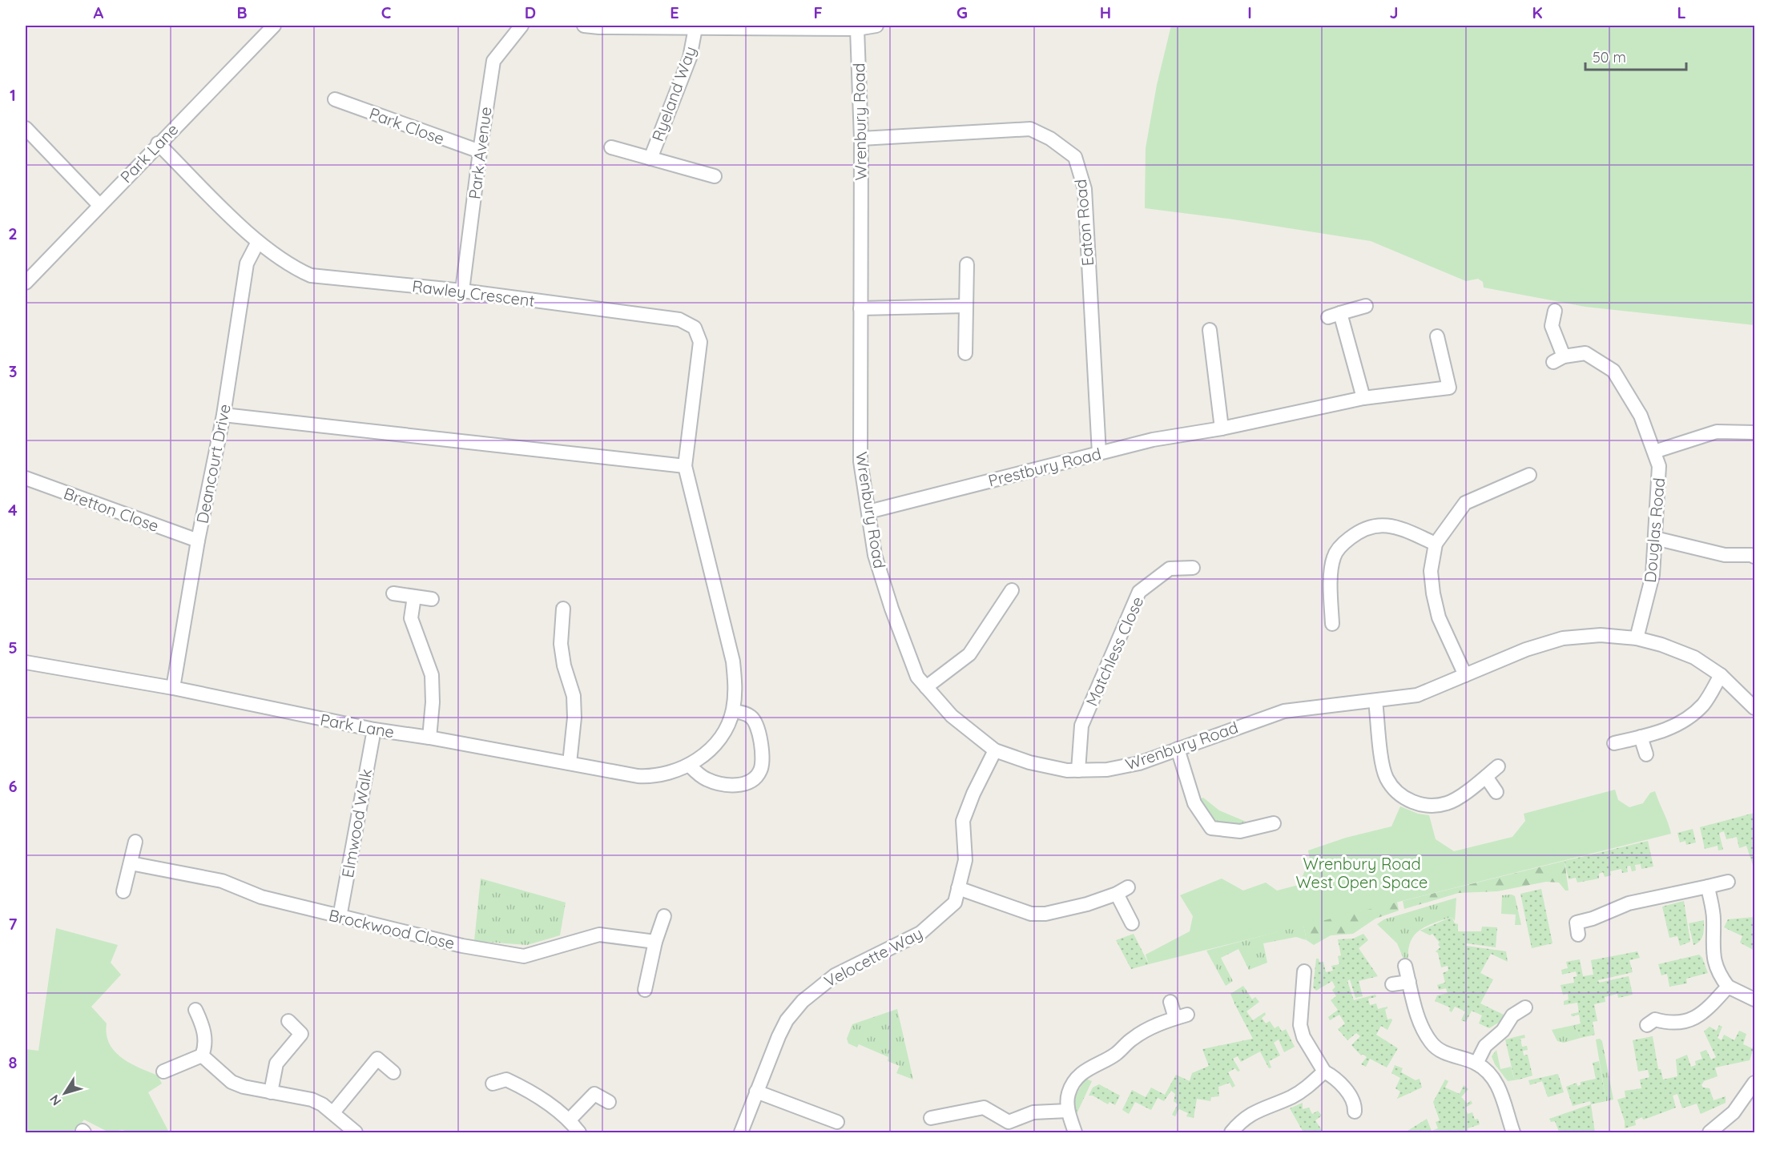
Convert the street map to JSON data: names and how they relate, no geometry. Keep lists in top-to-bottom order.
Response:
{
  "streets": {
    "street": [
      "Ryeland Way",
      "Wrenbury Road",
      "Park Close",
      "Park Lane",
      "Park Avenue",
      "Eaton Road",
      "Rawley Crescent",
      "Deancourt Drive",
      "Prestbury Road",
      "Bretton Close",
      "Douglas Road",
      "Matchless Close",
      "Elmwood Walk",
      "Brockwood Close",
      "Velocette Way"
    ]
  },
  "crossings": [
    ["Wrenbury Road", "Eaton Road"],
    ["Wrenbury Road", "Prestbury Road"],
    ["Wrenbury Road", "Douglas Road"],
    ["Wrenbury Road", "Matchless Close"],
    ["Wrenbury Road", "Velocette Way"],
    ["Park Close", "Park Avenue"],
    ["Park Lane", "Rawley Crescent"],
    ["Park Lane", "Deancourt Drive"],
    ["Park Lane", "Elmwood Walk"],
    ["Park Avenue", "Rawley Crescent"],
    ["Eaton Road", "Prestbury Road"],
    ["Rawley Crescent", "Deancourt Drive"],
    ["Deancourt Drive", "Bretton Close"],
    ["Elmwood Walk", "Brockwood Close"]
  ],
  "parks": ["Wrenbury Road West Open Space"],
  "scale_bar": "50 m",
  "north": "bottom left",
  "grid": {
    "columns": [
      "A",
      "B",
      "C",
      "D",
      "E",
      "F",
      "G",
      "H",
      "I",
      "J",
      "K",
      "L"
    ],
    "rows": [
      "1",
      "2",
      "3",
      "4",
      "5",
      "6",
      "7",
      "8"
    ]
  }
}
